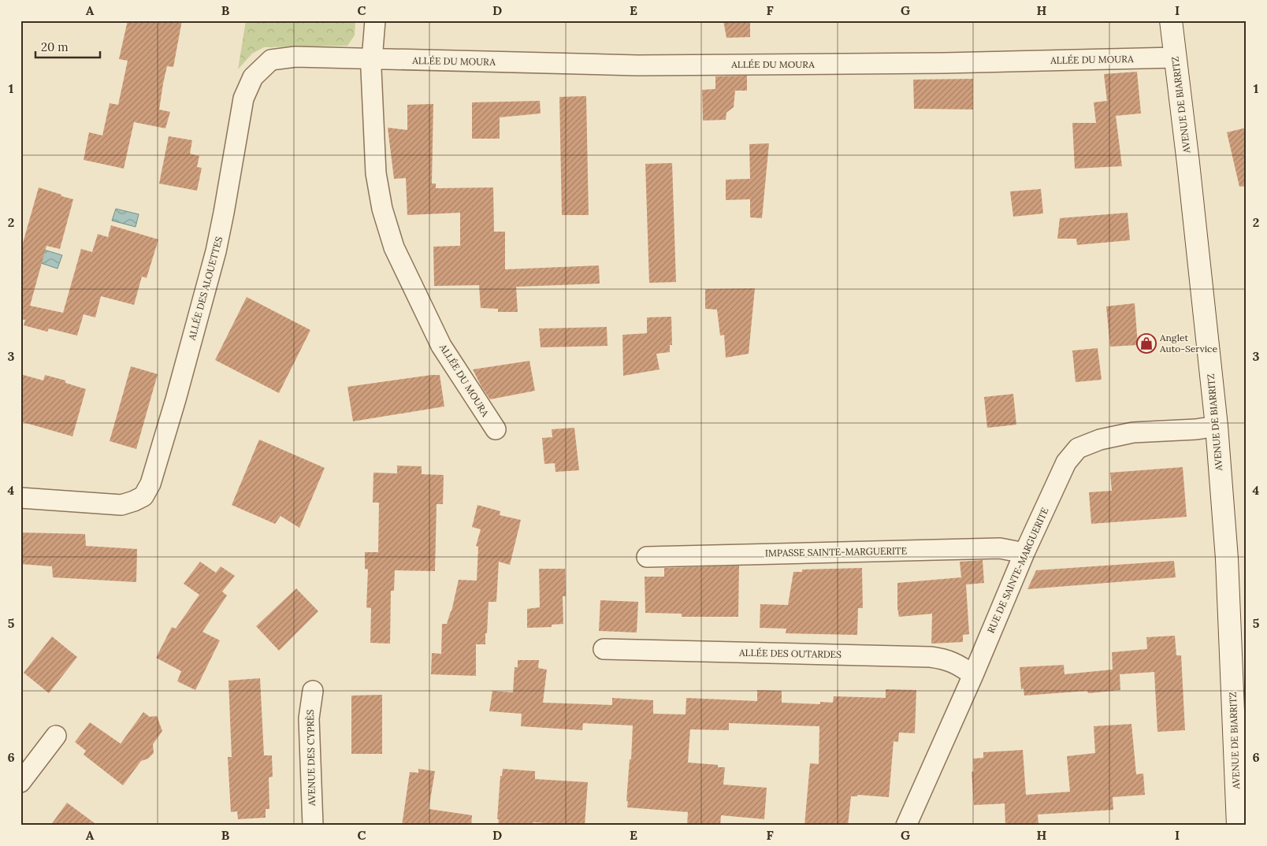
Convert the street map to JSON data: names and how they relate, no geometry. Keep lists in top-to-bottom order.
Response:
{
  "streets": {
    "main road": ["AVENUE DE BIARRITZ"],
    "street": [
      "ALLÉE DU MOURA",
      "ALLÉE DES ALOUETTES",
      "IMPASSE SAINTE-MARGUERITE",
      "RUE DE SAINTE-MARGUERITE",
      "ALLÉE DES OUTARDES",
      "AVENUE DES CYPRÈS"
    ]
  },
  "crossings": [
    ["ALLÉE DU MOURA", "AVENUE DE BIARRITZ"],
    ["ALLÉE DU MOURA", "ALLÉE DES ALOUETTES"],
    ["AVENUE DE BIARRITZ", "RUE DE SAINTE-MARGUERITE"],
    ["IMPASSE SAINTE-MARGUERITE", "RUE DE SAINTE-MARGUERITE"],
    ["RUE DE SAINTE-MARGUERITE", "ALLÉE DES OUTARDES"]
  ],
  "places": {
    "shop": ["Anglet Auto-Service"]
  },
  "scale_bar": "20 m",
  "grid": {
    "columns": [
      "A",
      "B",
      "C",
      "D",
      "E",
      "F",
      "G",
      "H",
      "I"
    ],
    "rows": [
      "1",
      "2",
      "3",
      "4",
      "5",
      "6"
    ]
  }
}
